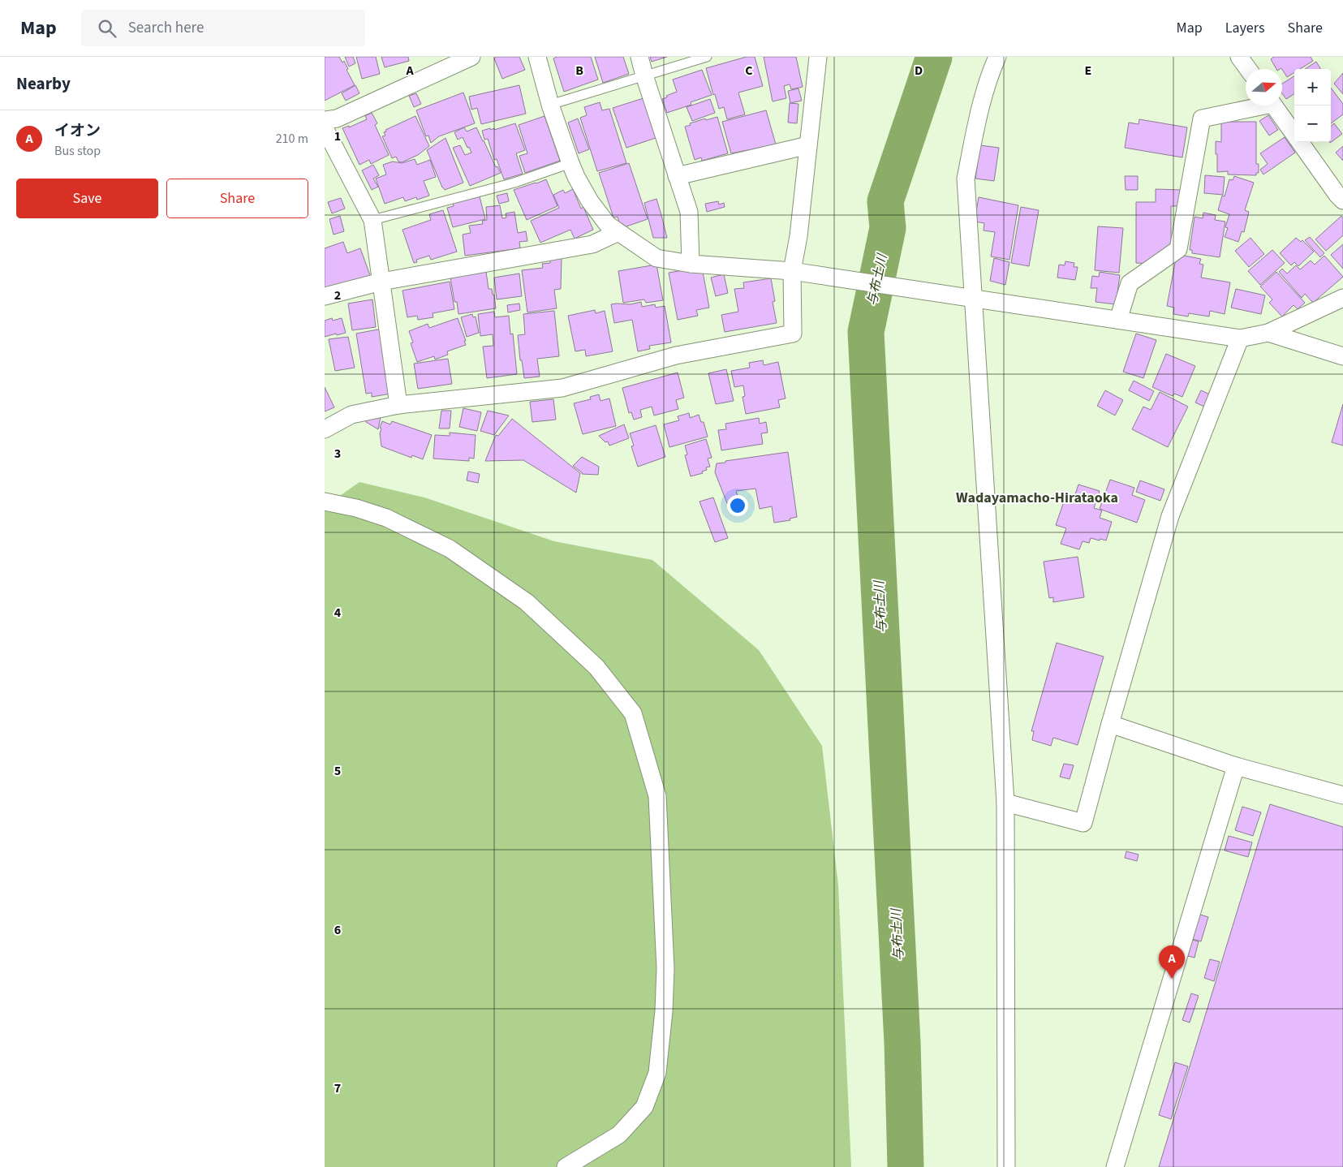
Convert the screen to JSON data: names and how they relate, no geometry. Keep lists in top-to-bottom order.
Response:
{
  "districts": ["Wadayamacho-Hirataoka"],
  "water": ["与布土川"],
  "north": "right",
  "page": {
    "header": "Map",
    "search": "Search here",
    "nav": ["Map", "Layers", "Share"],
    "heading": "Nearby",
    "map_buttons": ["+", "−"],
    "list": [
      {
        "mark": "A",
        "name": "イオン",
        "note": "Bus stop",
        "value": "210 m"
      }
    ],
    "buttons": ["Save", "Share"],
    "pins": "A"
  },
  "grid": {
    "columns": [
      "A",
      "B",
      "C",
      "D",
      "E"
    ],
    "rows": [
      "1",
      "2",
      "3",
      "4",
      "5",
      "6",
      "7"
    ]
  }
}
